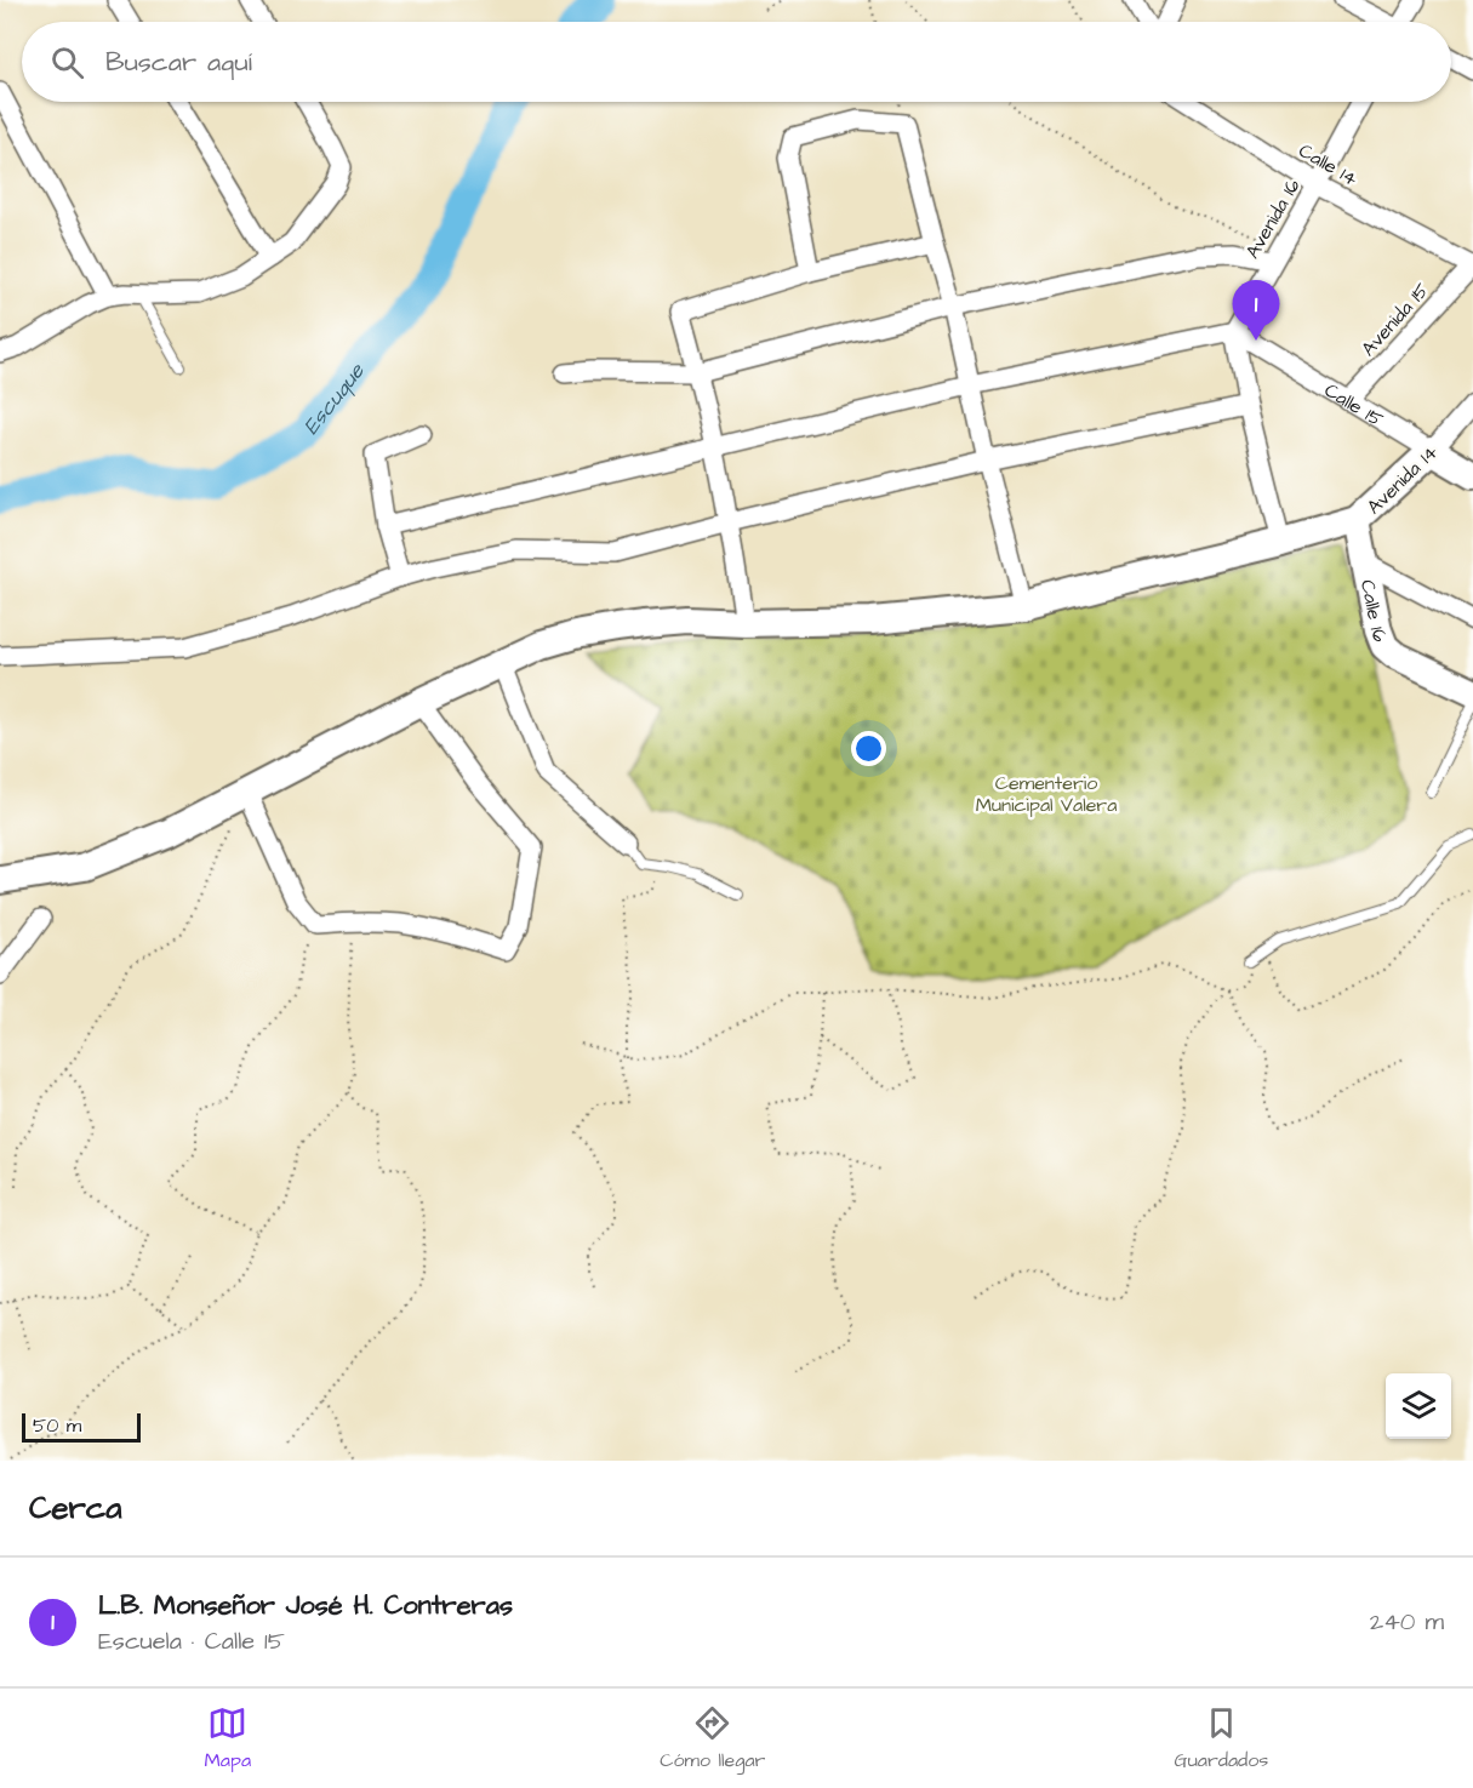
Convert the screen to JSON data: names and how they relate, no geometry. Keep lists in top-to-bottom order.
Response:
{
  "streets": {
    "main road": ["Calle 15", "Avenida 14", "Calle 16"],
    "street": ["Calle 14", "Avenida 16", "Avenida 15"]
  },
  "crossings": [
    ["Calle 14", "Avenida 16"],
    ["Calle 14", "Avenida 15"],
    ["Avenida 16", "Calle 15"],
    ["Avenida 15", "Calle 15"],
    ["Calle 15", "Avenida 14"],
    ["Avenida 14", "Calle 16"]
  ],
  "water": ["Escuque"],
  "parks": ["Cementerio Municipal Valera"],
  "scale_bar": "50 m",
  "page": {
    "search": "Buscar aquí",
    "pins": "1",
    "scale": "50 m",
    "heading": "Cerca",
    "list": [
      {
        "mark": "1",
        "name": "L.B. Monseñor José H. Contreras",
        "note": "Escuela · Calle 15",
        "value": "240 m"
      }
    ],
    "nav": ["Mapa", "Cómo llegar", "Guardados"]
  }
}
